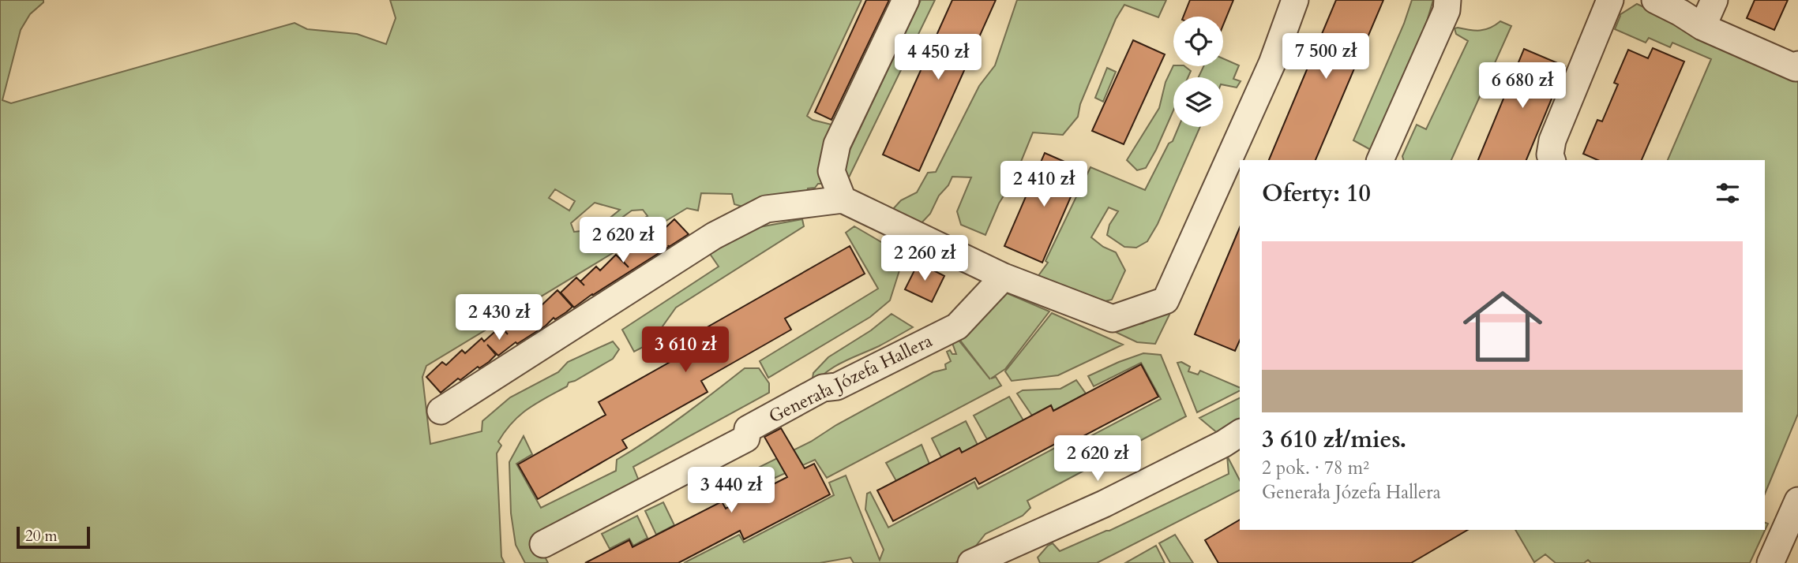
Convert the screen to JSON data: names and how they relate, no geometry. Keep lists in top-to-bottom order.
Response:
{
  "streets": {
    "street": ["Generała Józefa Hallera"]
  },
  "scale_bar": "20 m",
  "page": {
    "price": [
      "7 500 zł",
      "4 450 zł",
      "6 680 zł",
      "2 410 zł",
      "2 620 zł",
      "2 260 zł",
      "2 430 zł",
      "3 610 zł",
      "2 620 zł",
      "3 440 zł"
    ],
    "heading": "Oferty: 10",
    "list": [
      {
        "name": "3 610 zł/mies.",
        "note": "2 pok. · 78 m² · Generała Józefa Hallera"
      }
    ],
    "scale": "20 m"
  }
}
